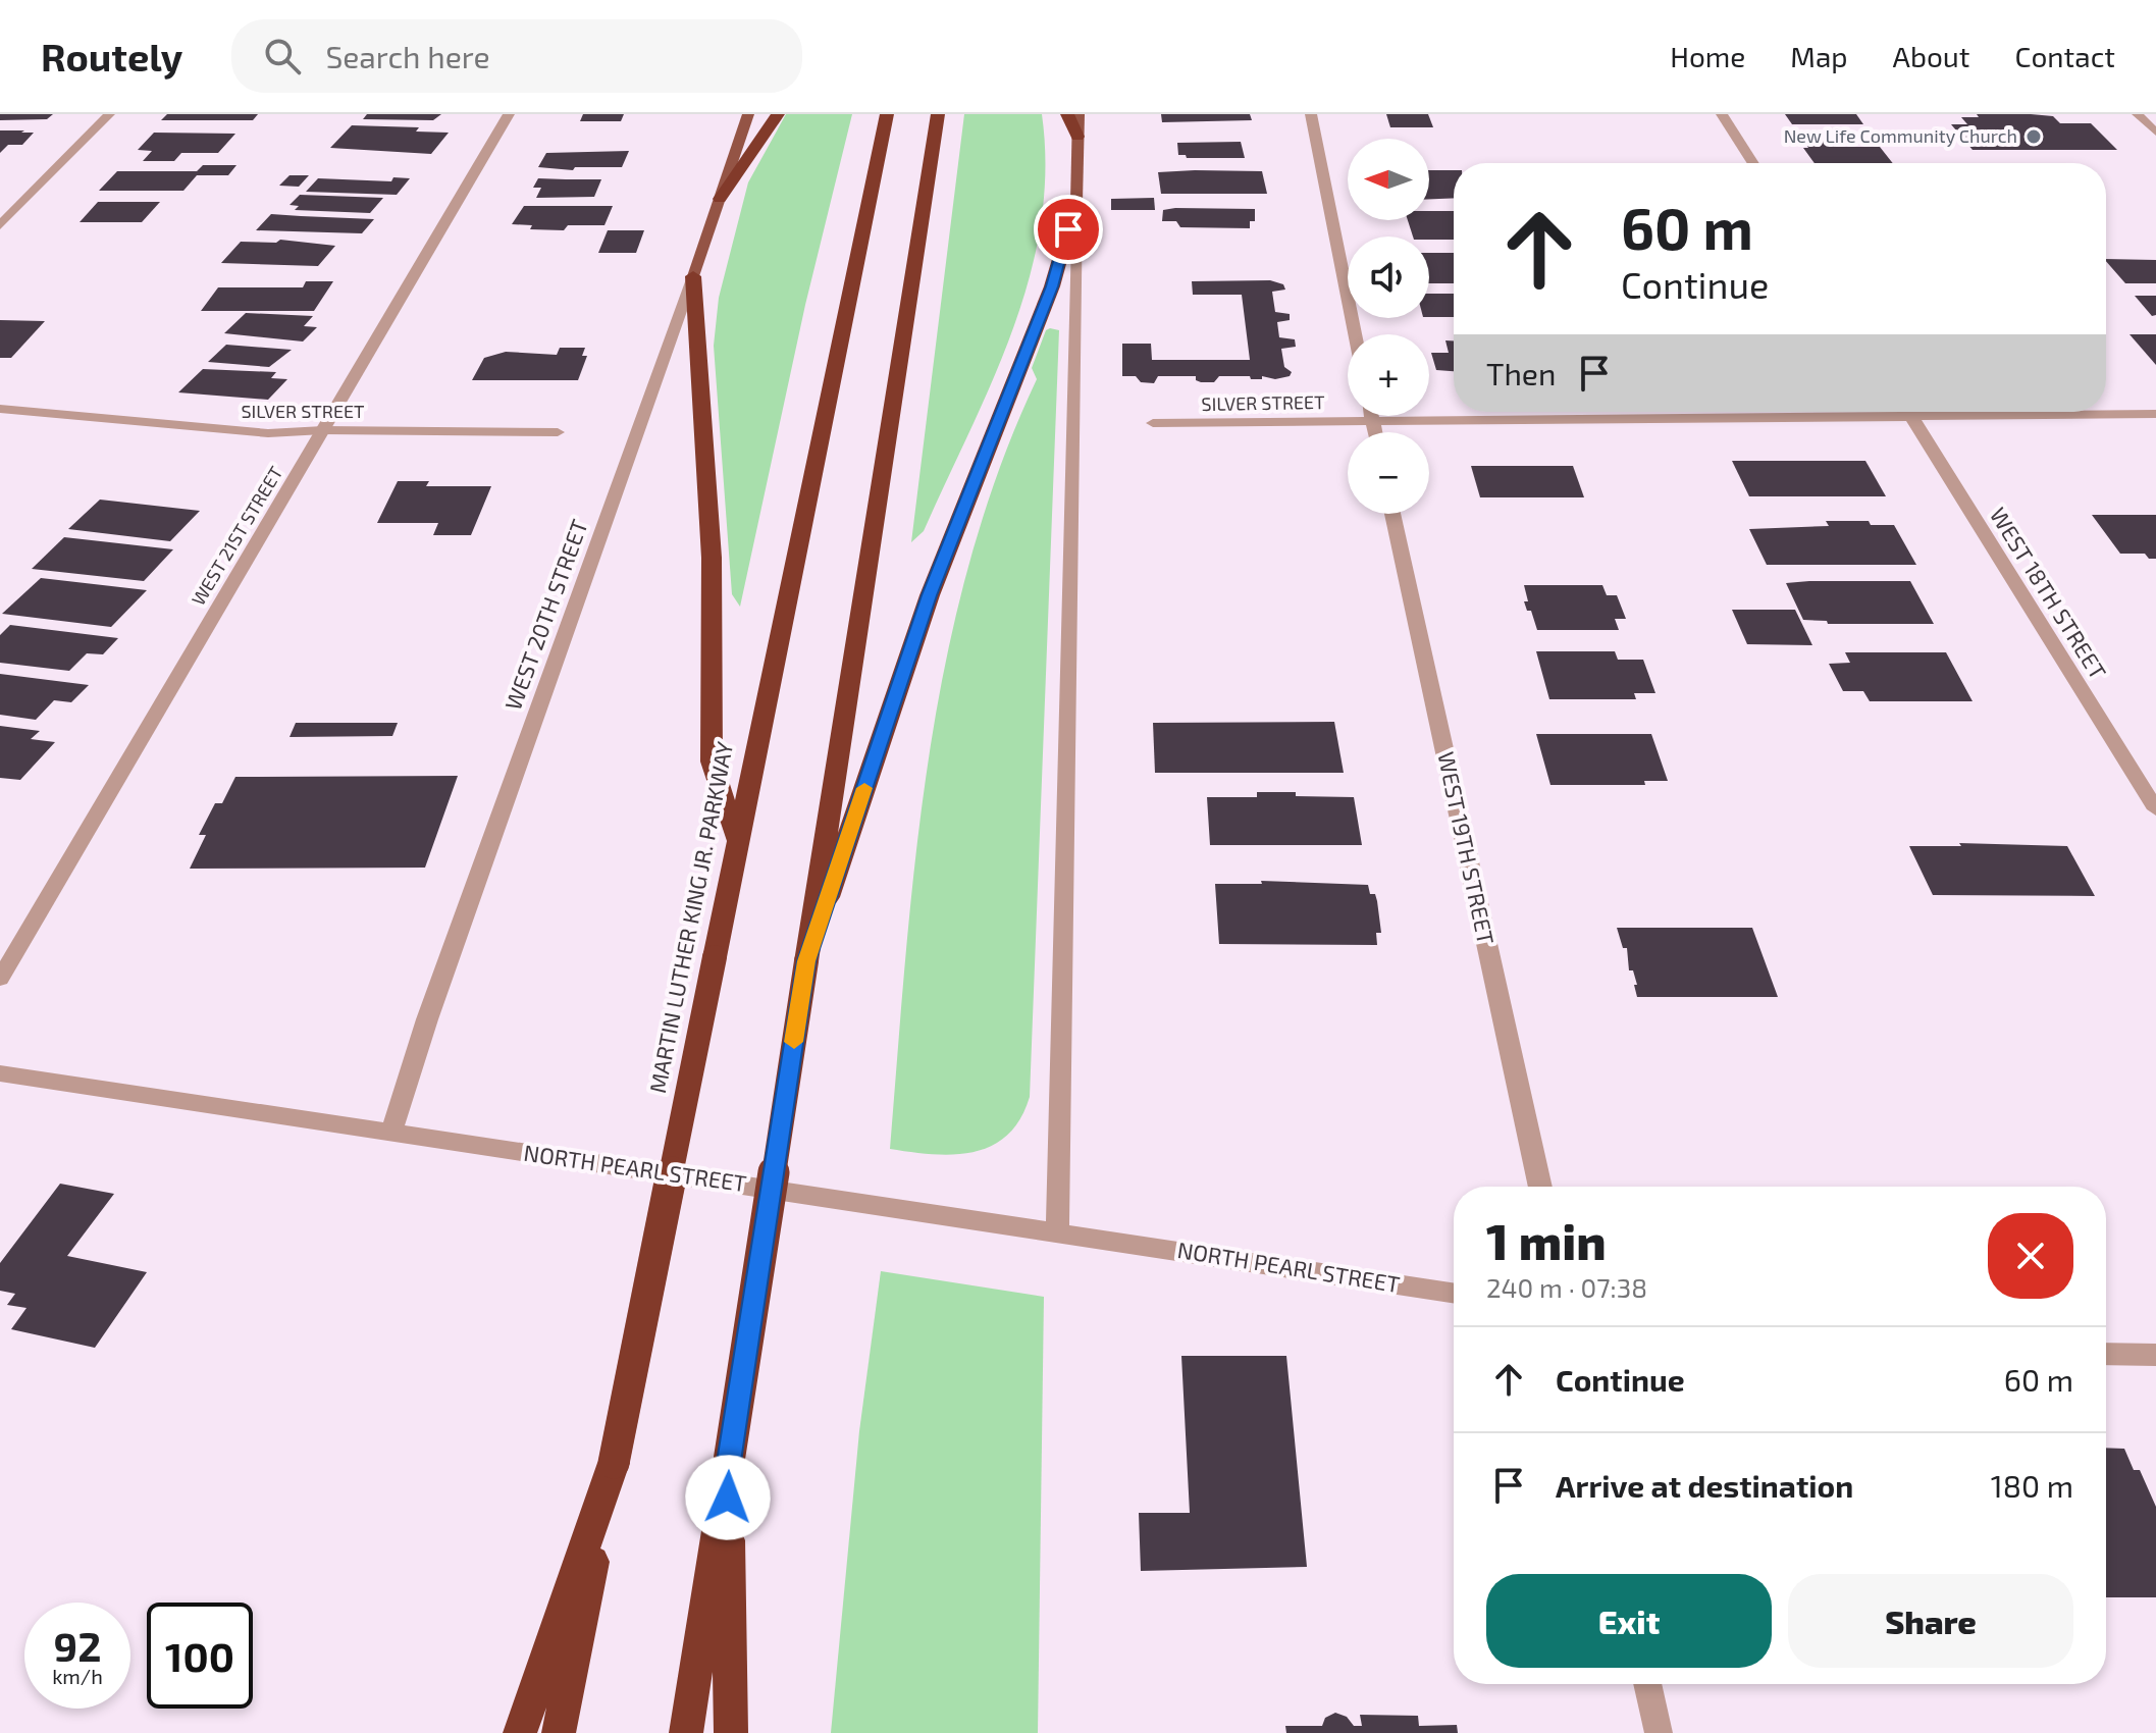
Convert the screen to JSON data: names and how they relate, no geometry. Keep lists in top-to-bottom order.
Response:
{
  "streets": {
    "highway": ["MARTIN LUTHER KING JR. PARKWAY"],
    "main road": ["WEST 20TH STREET"],
    "street": [
      "SILVER STREET",
      "WEST 21ST STREET",
      "WEST 18TH STREET",
      "WEST 19TH STREET",
      "NORTH PEARL STREET"
    ]
  },
  "crossings": [
    ["SILVER STREET", "WEST 21ST STREET"],
    ["WEST 20TH STREET", "NORTH PEARL STREET"]
  ],
  "places": ["New Life Community Church"],
  "north": "left",
  "page": {
    "header": "Routely",
    "search": "Search here",
    "nav": [
      "Home",
      "Map",
      "About",
      "Contact"
    ],
    "map_buttons": ["+", "−"],
    "turn": ["60 m", "Continue"],
    "then": "Then",
    "heading": ["1 min", "240 m · 07:38"],
    "list": [
      {
        "name": "Continue",
        "value": "60 m"
      },
      {
        "name": "Arrive at destination",
        "value": "180 m"
      }
    ],
    "buttons": ["Exit", "Share"],
    "speed": "92 km/h",
    "limit": "100"
  }
}
